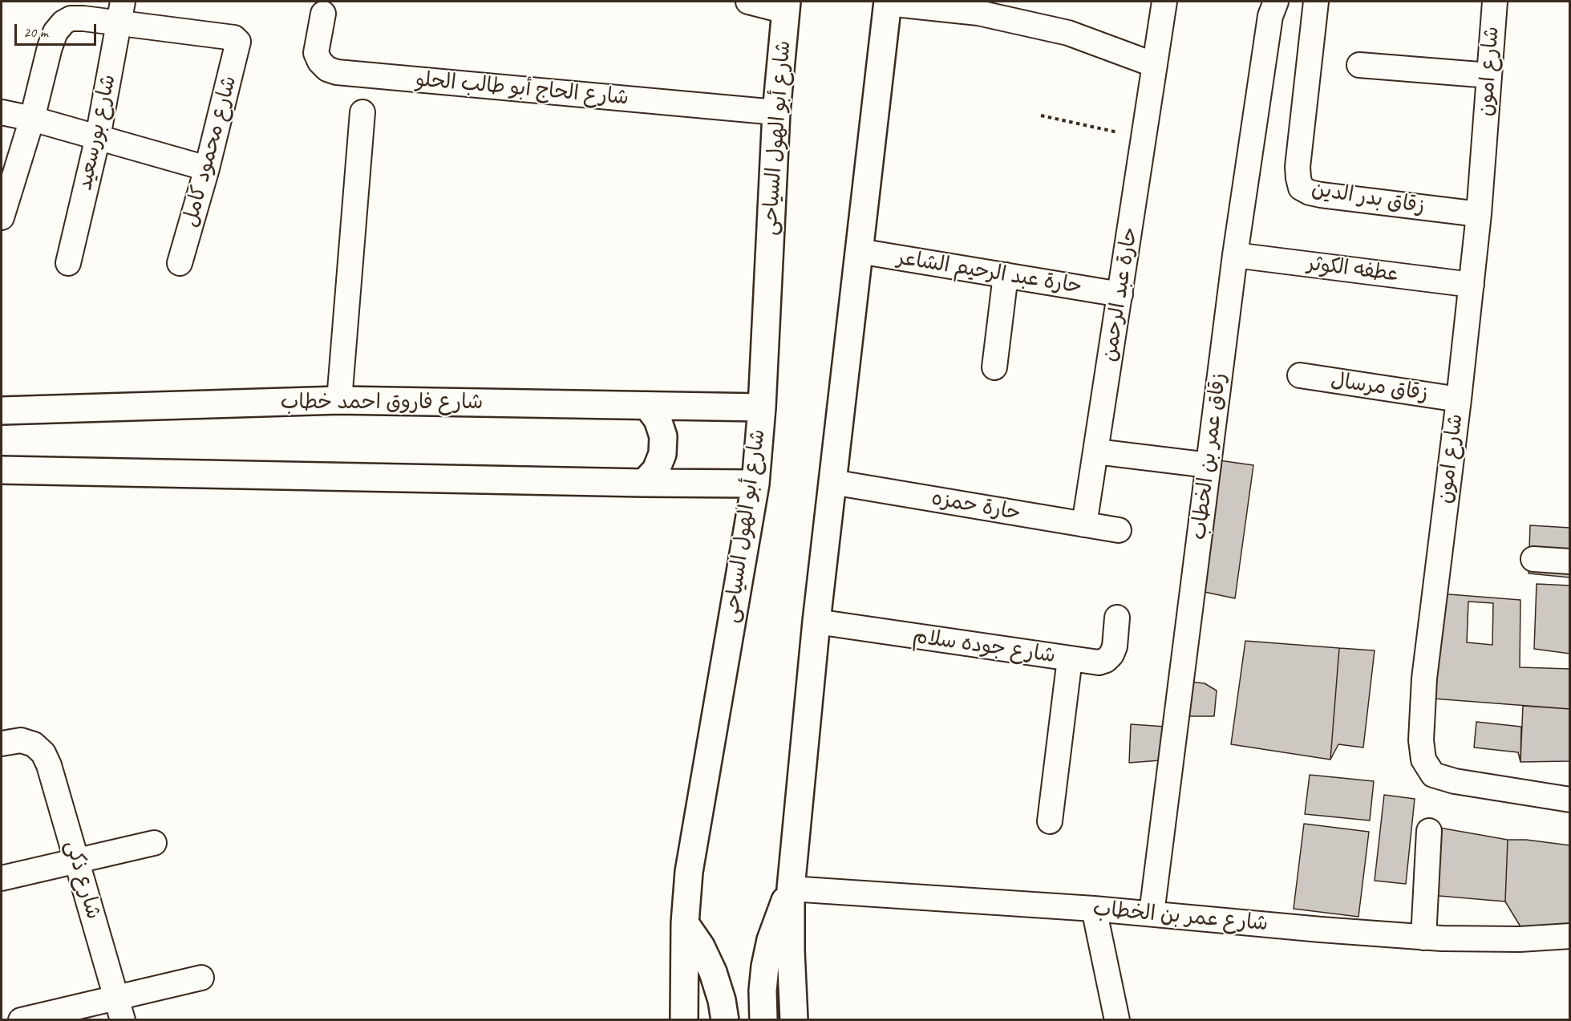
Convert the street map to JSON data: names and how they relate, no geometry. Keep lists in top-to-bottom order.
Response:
{
  "streets": {
    "main road": ["شارع أبو الهول السياحى", "شارع فاروق احمد خطاب"],
    "street": [
      "شارع امون",
      "شارع الحاج أبو طالب الحلو",
      "شارع بورسعيد",
      "شارع محمود كامل",
      "زقاق بدر الدين",
      "عطفه الكوثر",
      "حارة عبد الرحيم الشاعر",
      "حارة عبد الرحمن",
      "زقاق مرسال",
      "زقاق عمر بن الخطاب",
      "حارة حمزه",
      "شارع جوده سلام",
      "شارع ذكى",
      "شارع عمر بن الخطاب"
    ]
  },
  "crossings": [
    ["شارع امون", "زقاق بدر الدين"],
    ["شارع امون", "عطفه الكوثر"],
    ["شارع امون", "زقاق مرسال"],
    ["شارع الحاج أبو طالب الحلو", "شارع أبو الهول السياحى"],
    ["شارع بورسعيد", "شارع محمود كامل"],
    ["شارع أبو الهول السياحى", "شارع فاروق احمد خطاب"],
    ["عطفه الكوثر", "زقاق عمر بن الخطاب"],
    ["حارة عبد الرحيم الشاعر", "حارة عبد الرحمن"],
    ["حارة عبد الرحمن", "حارة حمزه"],
    ["زقاق عمر بن الخطاب", "شارع عمر بن الخطاب"]
  ],
  "scale_bar": "20 m"
}
